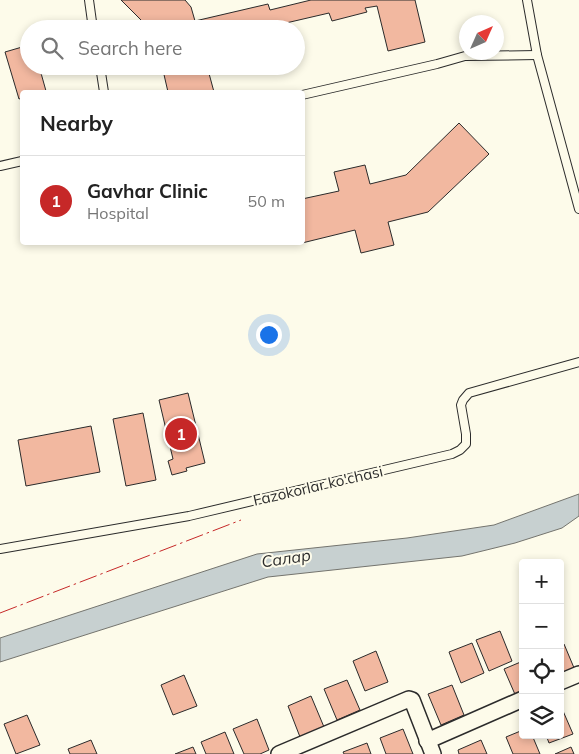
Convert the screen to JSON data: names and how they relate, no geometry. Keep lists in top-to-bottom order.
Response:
{
  "streets": {
    "lane": ["Fazokorlar ko'chasi"]
  },
  "water": ["Салар"],
  "north": "top right",
  "page": {
    "search": "Search here",
    "heading": "Nearby",
    "list": [
      {
        "mark": "1",
        "name": "Gavhar Clinic",
        "note": "Hospital",
        "value": "50 m"
      }
    ],
    "pins": "1",
    "map_buttons": ["+", "−"]
  }
}
